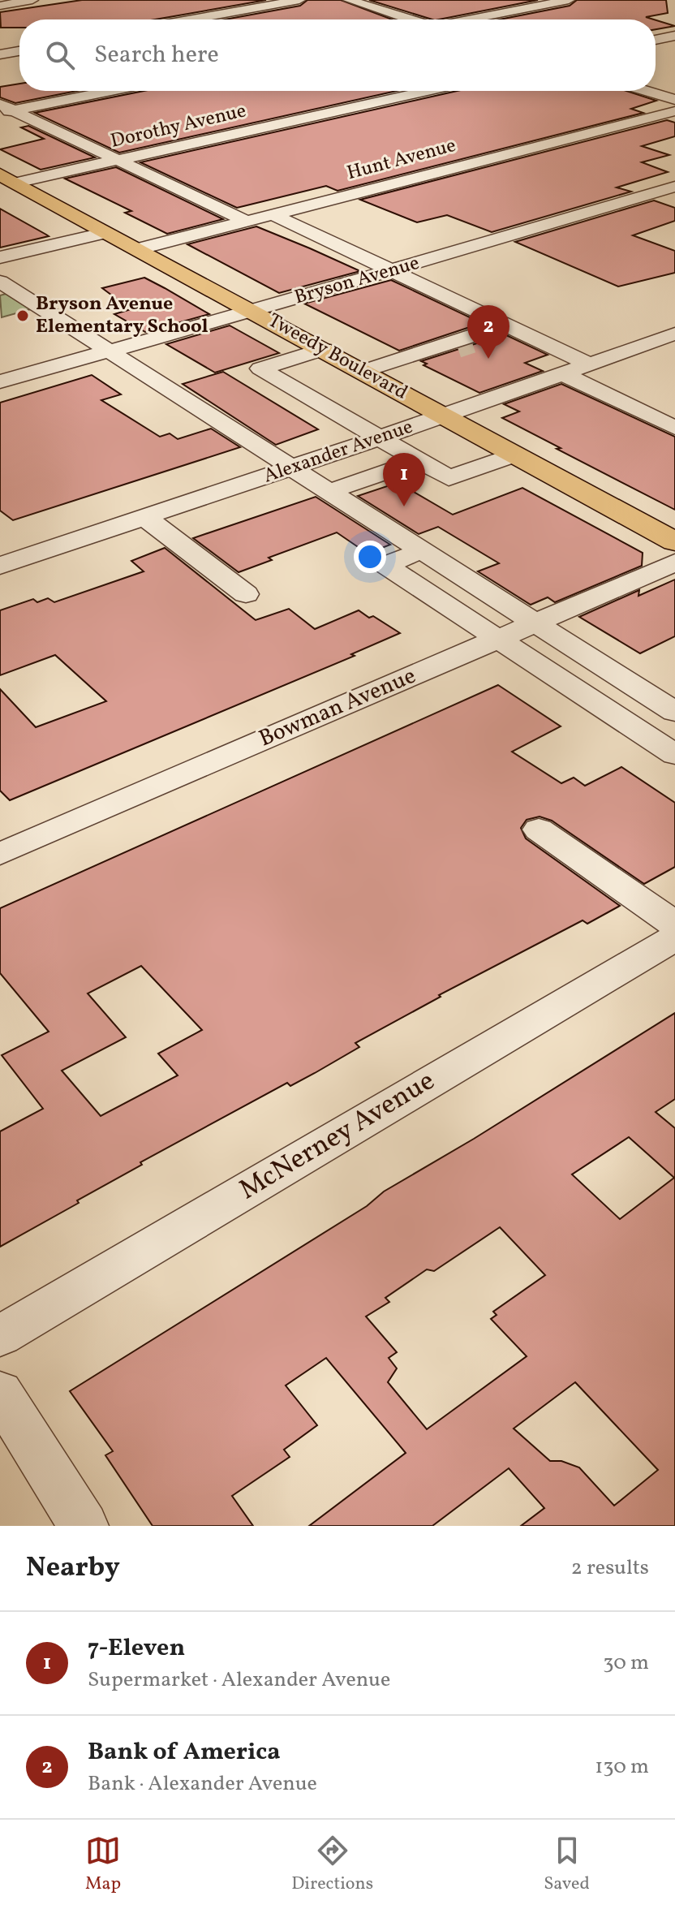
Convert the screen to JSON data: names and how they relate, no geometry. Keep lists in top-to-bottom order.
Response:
{
  "streets": {
    "main road": ["Tweedy Boulevard"],
    "street": [
      "Dorothy Avenue",
      "Hunt Avenue",
      "Bryson Avenue",
      "Alexander Avenue",
      "Bowman Avenue",
      "McNerney Avenue"
    ]
  },
  "crossings": [
    ["Dorothy Avenue", "Tweedy Boulevard"],
    ["Hunt Avenue", "Tweedy Boulevard"],
    ["Bryson Avenue", "Tweedy Boulevard"],
    ["Tweedy Boulevard", "Alexander Avenue"]
  ],
  "places": ["Bryson Avenue Elementary School"],
  "page": {
    "search": "Search here",
    "pins": ["2", "1"],
    "heading": ["Nearby", "2 results"],
    "list": [
      {
        "mark": "1",
        "name": "7-Eleven",
        "note": "Supermarket · Alexander Avenue",
        "value": "30 m"
      },
      {
        "mark": "2",
        "name": "Bank of America",
        "note": "Bank · Alexander Avenue",
        "value": "130 m"
      }
    ],
    "nav": ["Map", "Directions", "Saved"]
  }
}
